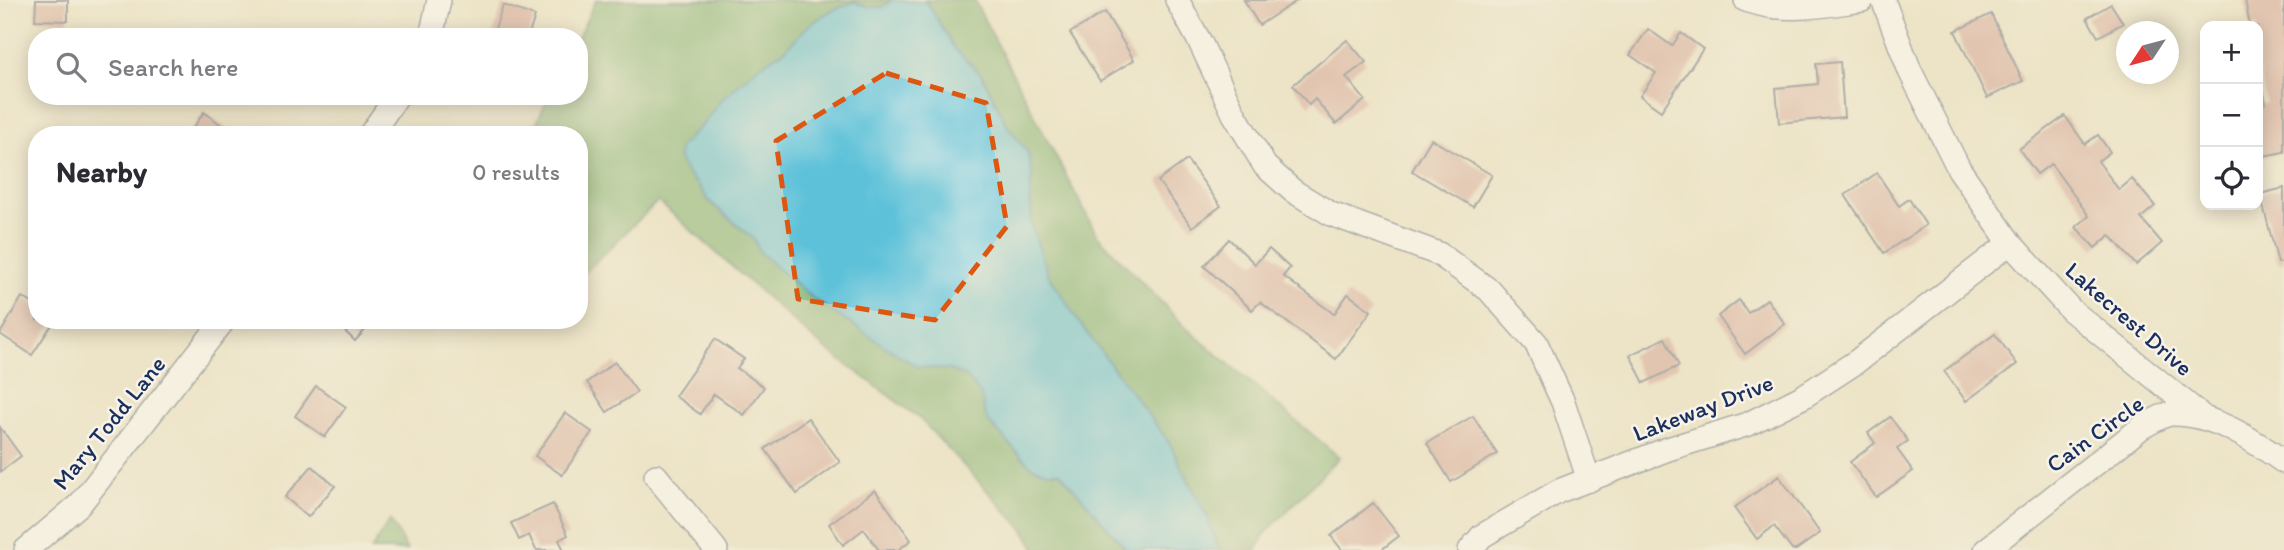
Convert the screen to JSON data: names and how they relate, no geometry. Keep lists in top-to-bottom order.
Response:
{
  "streets": {
    "street": [
      "Lakecrest Drive",
      "Lakeway Drive",
      "Mary Todd Lane",
      "Cain Circle"
    ]
  },
  "crossings": [
    ["Lakecrest Drive", "Lakeway Drive"],
    ["Lakecrest Drive", "Cain Circle"]
  ],
  "north": "bottom left",
  "page": {
    "map_buttons": ["+", "−"],
    "search": "Search here",
    "heading": ["Nearby", "0 results"]
  }
}
